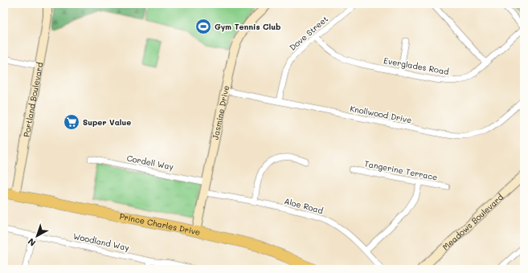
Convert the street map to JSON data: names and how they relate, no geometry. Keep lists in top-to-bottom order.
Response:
{
  "streets": {
    "highway": ["Prince Charles Drive"],
    "street": [
      "Dove Street",
      "Everglades Road",
      "Portland Boulevard",
      "Jasmine Drive",
      "Knollwood Drive",
      "Cordell Way",
      "Tangerine Terrace",
      "Aloe Road",
      "Meadows Boulevard",
      "Woodland Way"
    ]
  },
  "crossings": [
    ["Dove Street", "Everglades Road"],
    ["Dove Street", "Knollwood Drive"],
    ["Portland Boulevard", "Prince Charles Drive"],
    ["Jasmine Drive", "Knollwood Drive"],
    ["Jasmine Drive", "Cordell Way"],
    ["Jasmine Drive", "Aloe Road"],
    ["Jasmine Drive", "Prince Charles Drive"]
  ],
  "places": {
    "sports": ["Gym Tennis Club"],
    "supermarket": ["Super Value"]
  },
  "north": "bottom left"
}
